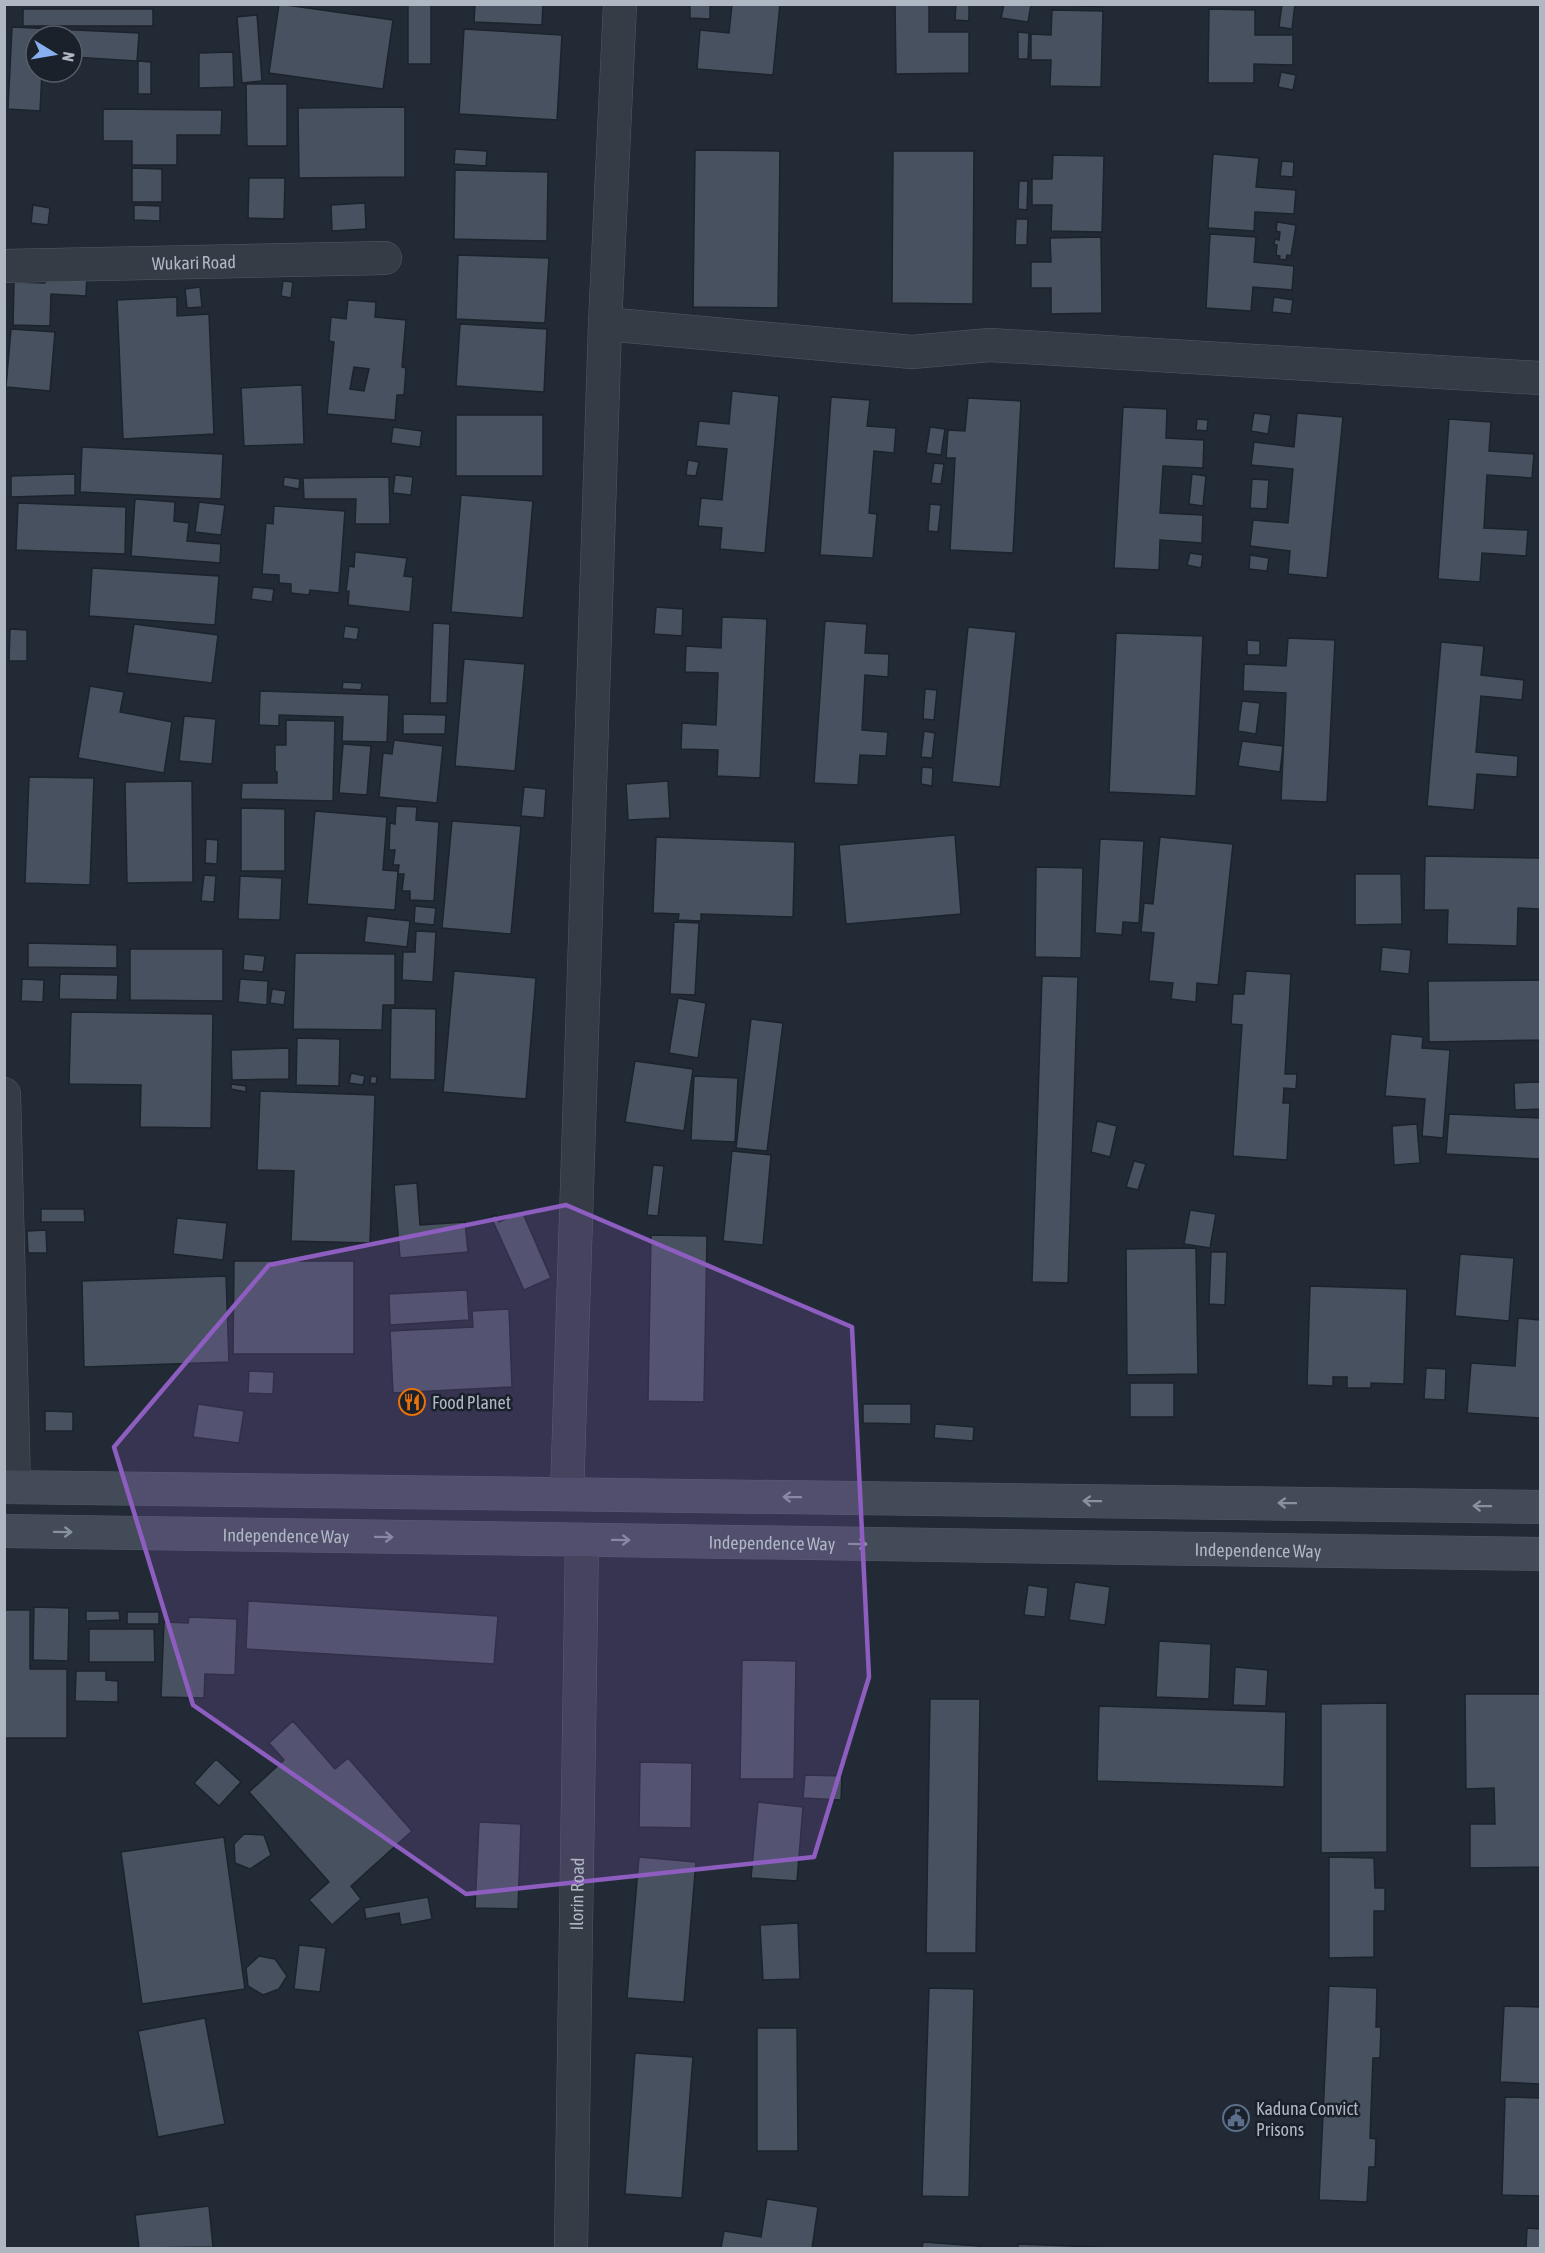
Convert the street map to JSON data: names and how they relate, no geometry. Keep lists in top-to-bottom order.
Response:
{
  "streets": {
    "main road": ["Independence Way"],
    "street": ["Wukari Road", "Ilorin Road"]
  },
  "crossings": [
    ["Independence Way", "Ilorin Road"]
  ],
  "places": {
    "restaurant": ["Food Planet"],
    "public building": ["Kaduna Convict Prisons"]
  },
  "north": "right"
}
